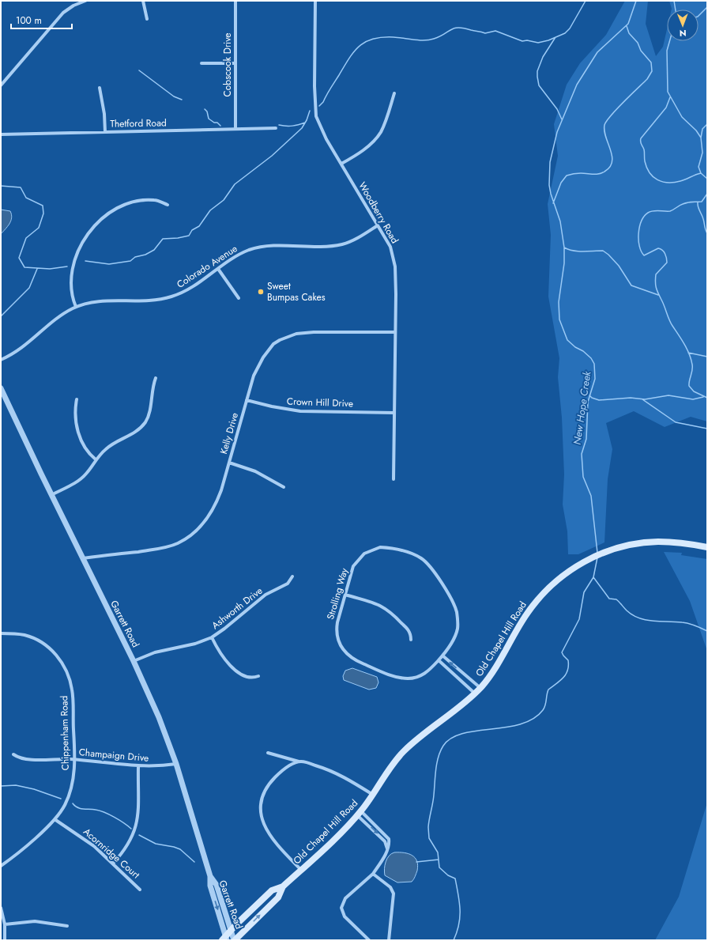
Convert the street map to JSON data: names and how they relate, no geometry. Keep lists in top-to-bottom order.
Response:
{
  "streets": {
    "main road": ["Old Chapel Hill Road"],
    "street": [
      "Cobscook Drive",
      "Thetford Road",
      "Woodberry Road",
      "Colorado Avenue",
      "Crown Hill Drive",
      "Kelly Drive",
      "Strolling Way",
      "Ashworth Drive",
      "Garrett Road",
      "Chippenham Road",
      "Champaign Drive",
      "Acornridge Court"
    ]
  },
  "crossings": [
    ["Cobscook Drive", "Thetford Road"],
    ["Woodberry Road", "Colorado Avenue"],
    ["Woodberry Road", "Crown Hill Drive"],
    ["Woodberry Road", "Kelly Drive"],
    ["Crown Hill Drive", "Kelly Drive"],
    ["Kelly Drive", "Garrett Road"],
    ["Ashworth Drive", "Garrett Road"],
    ["Garrett Road", "Old Chapel Hill Road"],
    ["Garrett Road", "Champaign Drive"],
    ["Chippenham Road", "Champaign Drive"],
    ["Chippenham Road", "Acornridge Court"]
  ],
  "water": ["New Hope Creek"],
  "places": ["Sweet Bumpas Cakes"],
  "scale_bar": "100 m",
  "north": "bottom"
}
